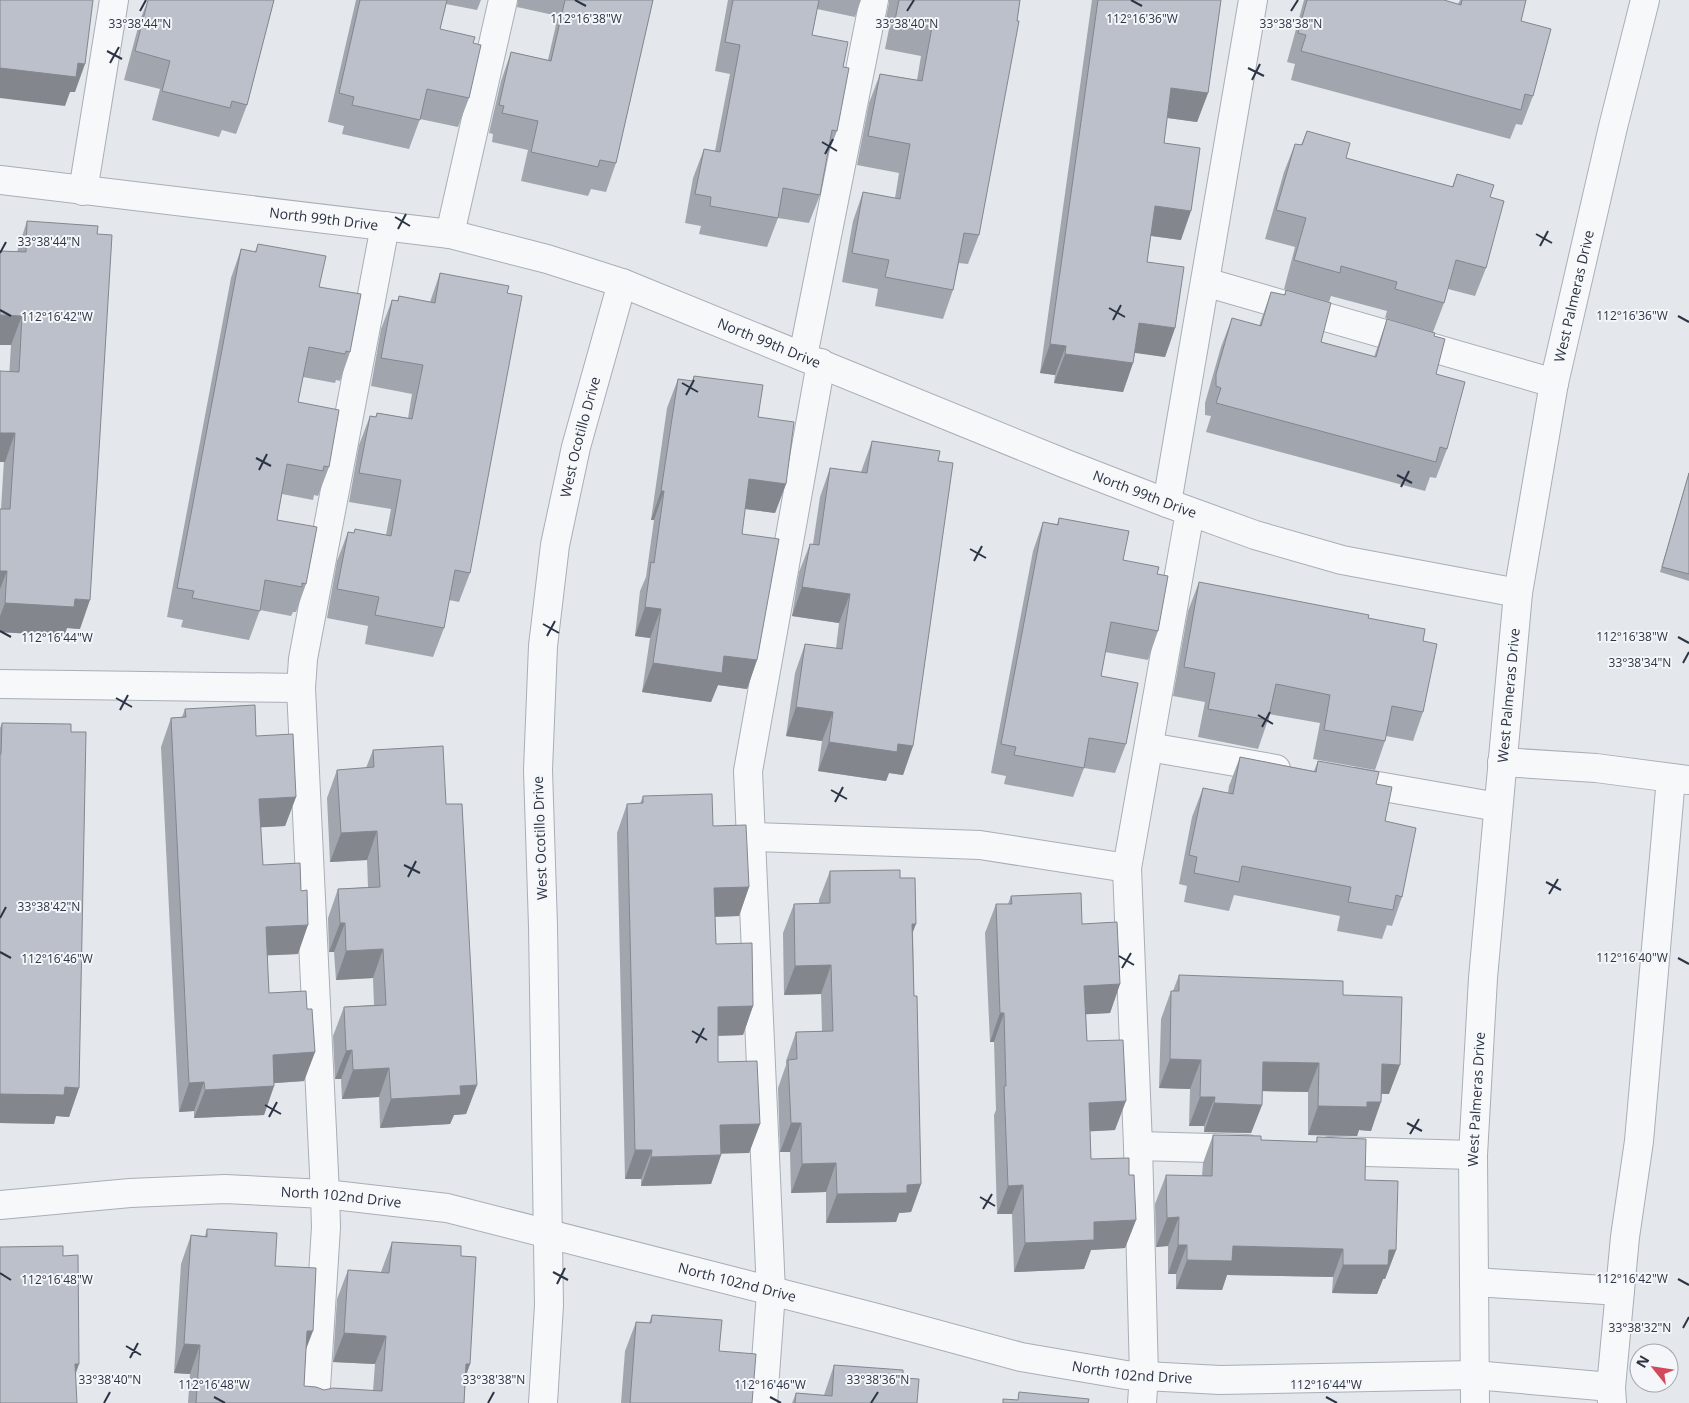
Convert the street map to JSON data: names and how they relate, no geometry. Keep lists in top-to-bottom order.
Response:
{
  "streets": {
    "street": [
      "North 99th Drive",
      "West Palmeras Drive",
      "West Ocotillo Drive",
      "North 102nd Drive"
    ]
  },
  "crossings": [
    ["North 99th Drive", "West Palmeras Drive"],
    ["North 99th Drive", "West Ocotillo Drive"],
    ["West Palmeras Drive", "North 102nd Drive"],
    ["West Ocotillo Drive", "North 102nd Drive"]
  ],
  "north": "top left",
  "coordinates": [
    "112°16'38\"W",
    "112°16'36\"W",
    "33°38'44\"N",
    "33°38'40\"N",
    "33°38'38\"N",
    "112°16'42\"W",
    "112°16'44\"W",
    "33°38'34\"N",
    "33°38'42\"N",
    "112°16'40\"W",
    "112°16'46\"W",
    "112°16'48\"W",
    "33°38'32\"N",
    "33°38'36\"N"
  ]
}
